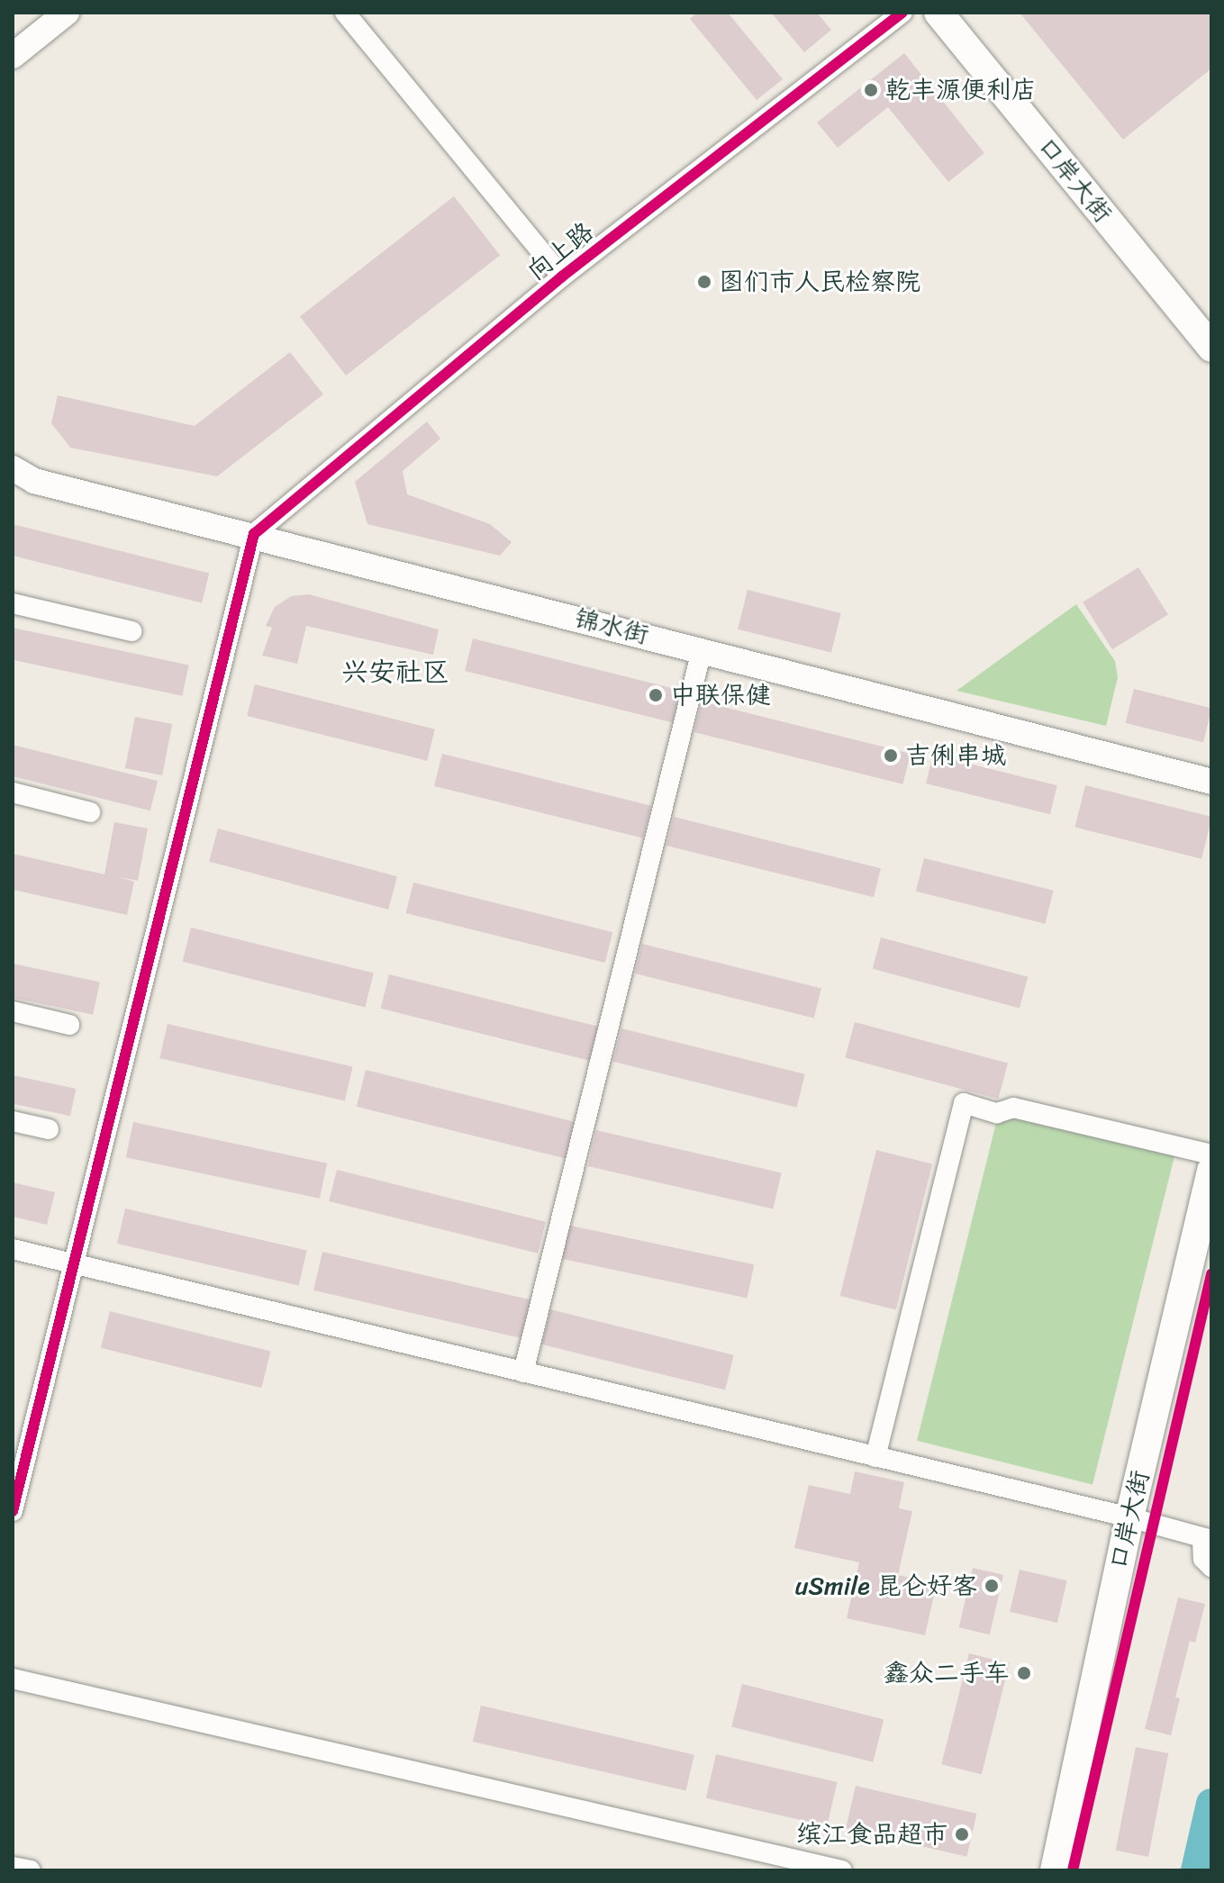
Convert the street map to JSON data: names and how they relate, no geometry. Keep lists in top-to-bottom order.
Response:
{
  "streets": {
    "highway": ["口岸大街"],
    "main road": ["锦水街"],
    "street": ["向上路"]
  },
  "crossings": [
    ["向上路", "锦水街"]
  ],
  "districts": ["兴安社区"],
  "places": [
    "乾丰源便利店",
    "图们市人民检察院",
    "中联保健",
    "吉俐串城",
    "uSmile 昆仑好客",
    "鑫众二手车",
    "缤江食品超市"
  ]
}
